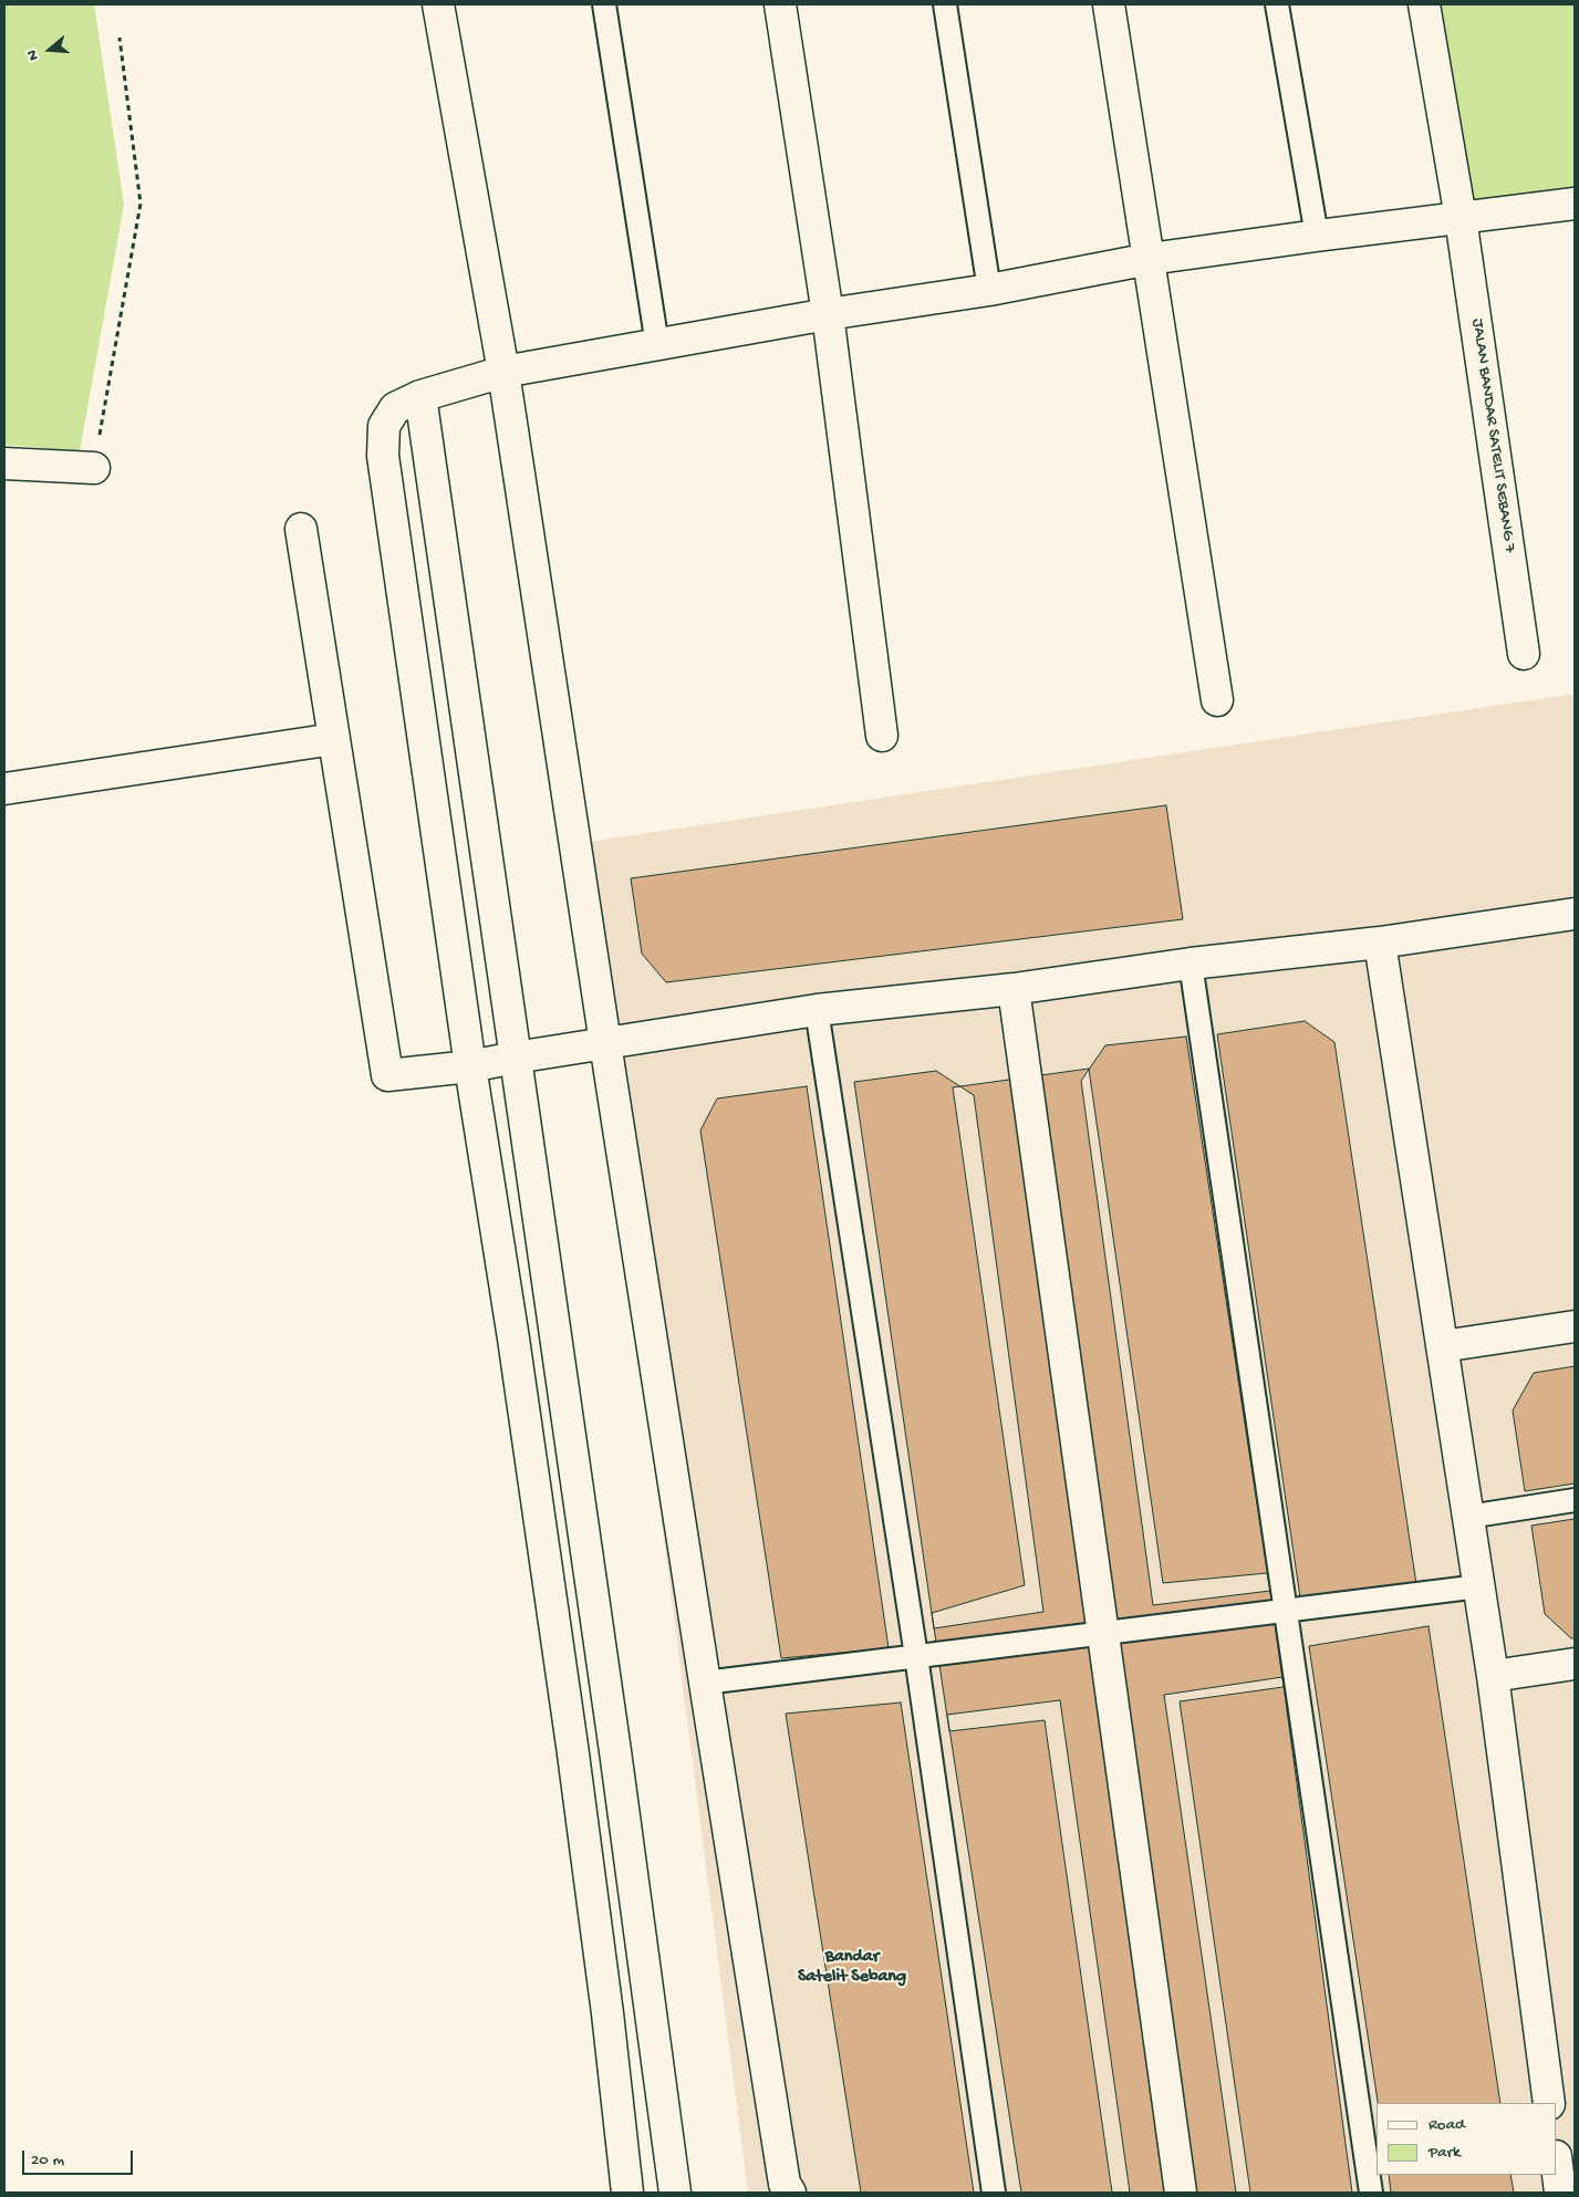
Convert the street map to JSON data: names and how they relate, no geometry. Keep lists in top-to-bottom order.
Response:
{
  "streets": {
    "street": ["JALAN BANDAR SATELIT SEBANG 7"]
  },
  "districts": ["Bandar Satelit Sebang"],
  "legend": ["Road", "Park"],
  "scale_bar": "20 m",
  "north": "left"
}
